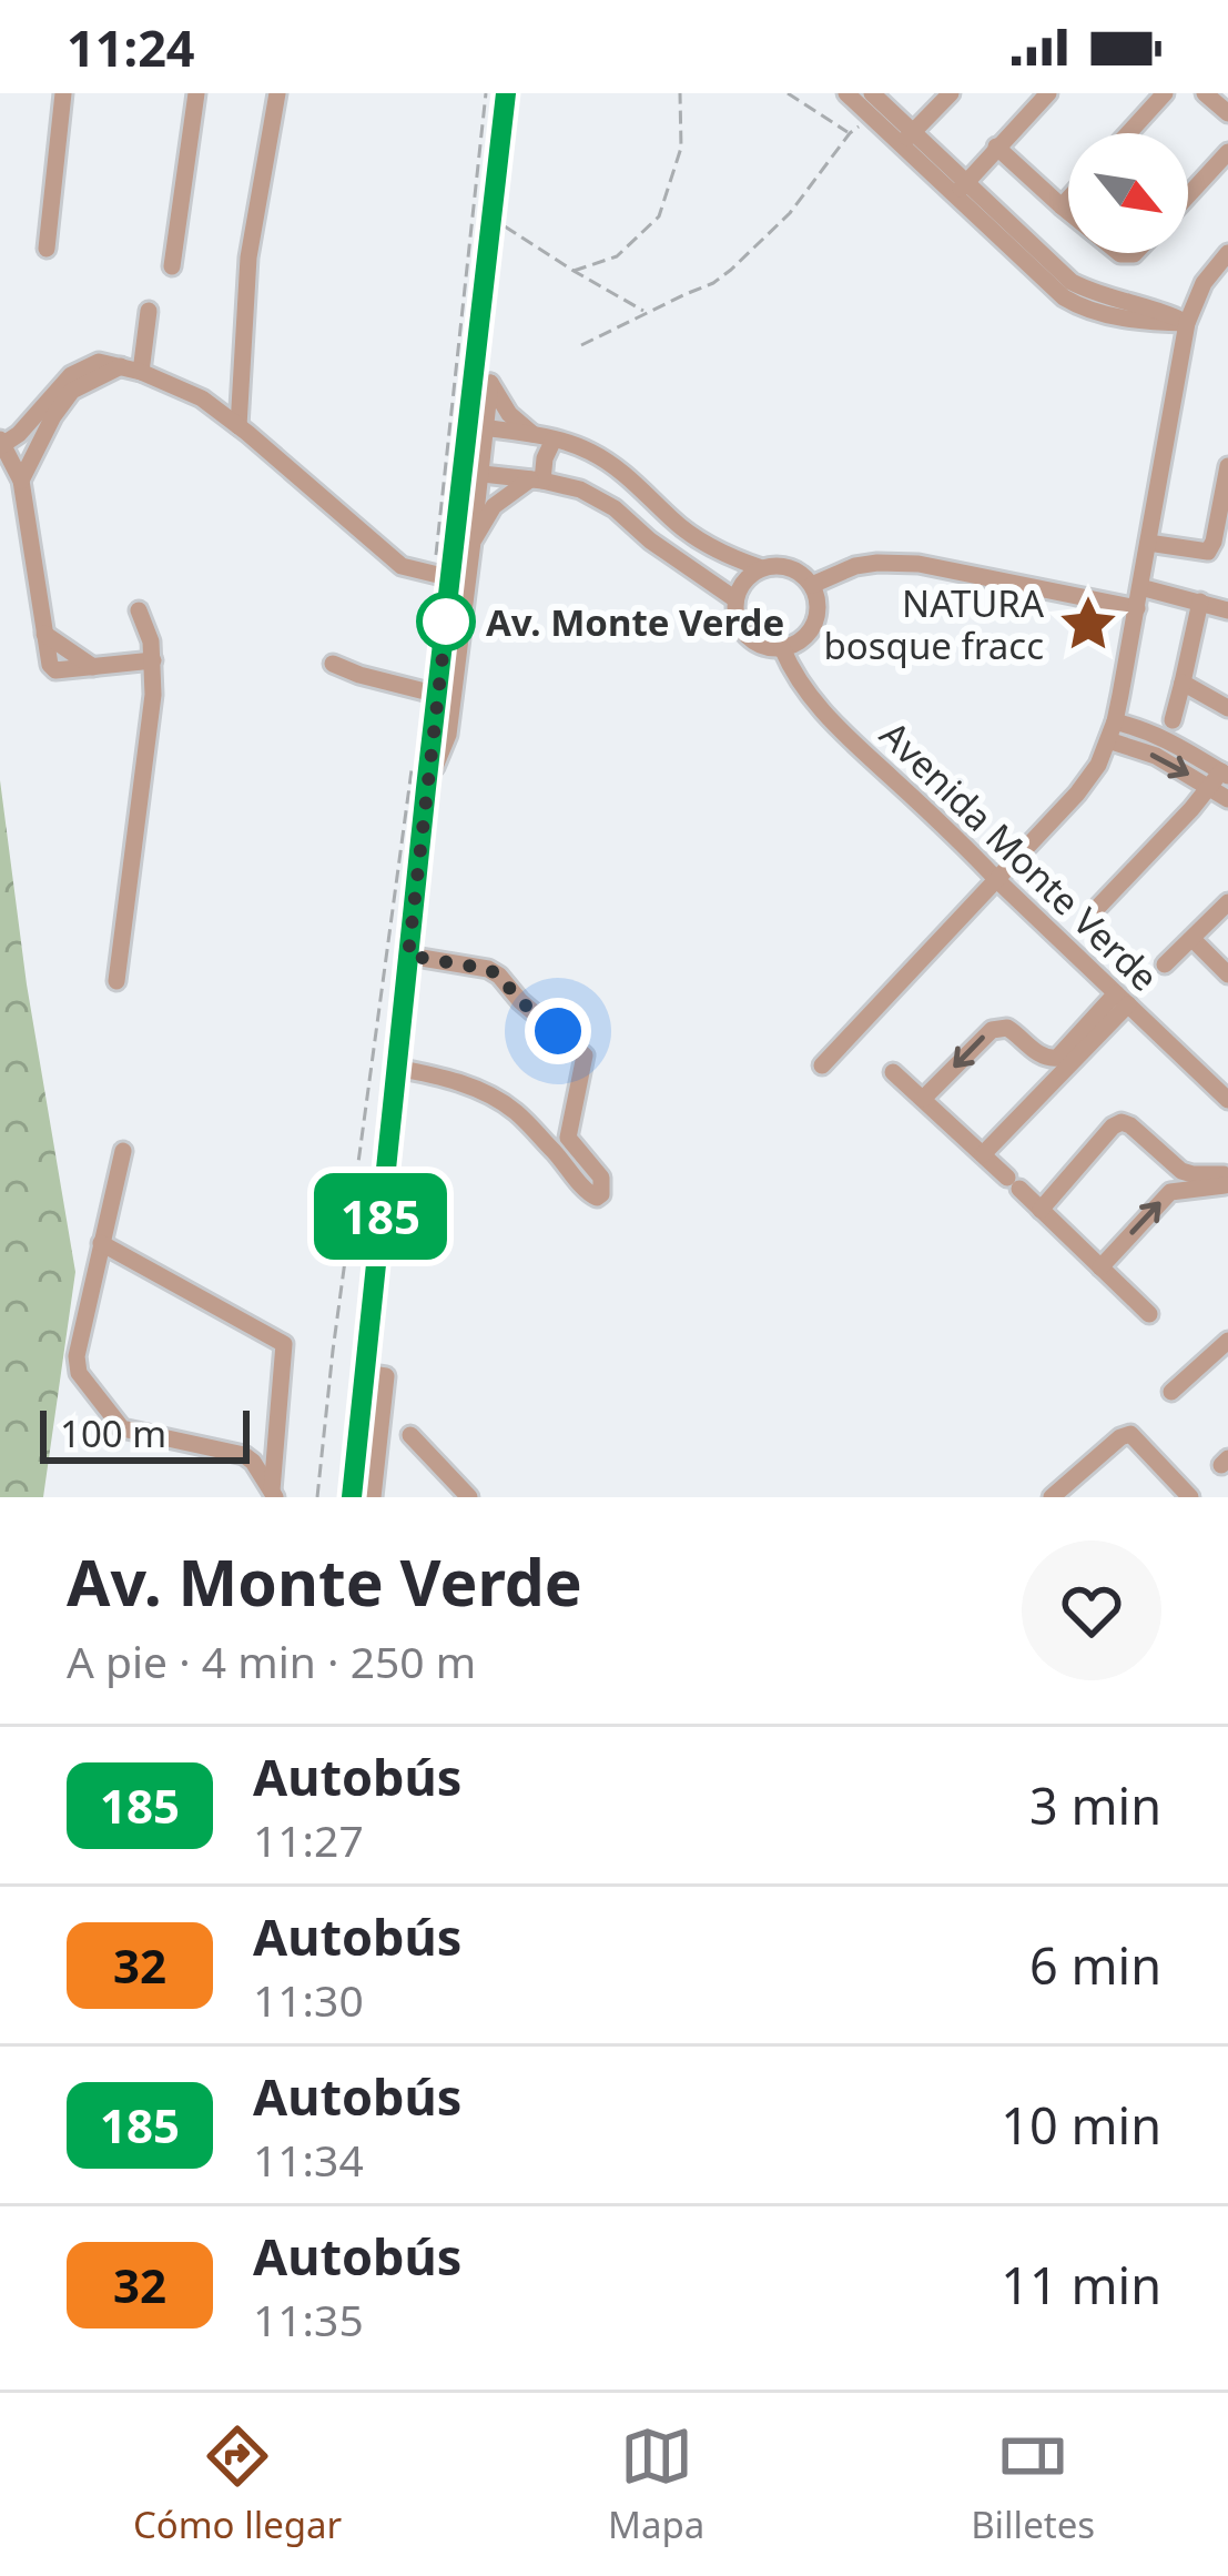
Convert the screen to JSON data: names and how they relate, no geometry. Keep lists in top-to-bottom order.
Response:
{
  "streets": {
    "street": ["Avenida Monte Verde"]
  },
  "places": {
    "other": ["Av. Monte Verde"],
    "place": ["NATURA bosque fracc"]
  },
  "lines": ["bus line 185"],
  "scale_bar": "100 m",
  "north": "bottom right",
  "page": {
    "status": "11:24",
    "on_map": "185",
    "scale": "100 m",
    "heading": ["Av. Monte Verde", "A pie · 4 min · 250 m"],
    "list": [
      {
        "mark": "185",
        "name": "Autobús",
        "note": "11:27",
        "value": "3 min"
      },
      {
        "mark": "32",
        "name": "Autobús",
        "note": "11:30",
        "value": "6 min"
      },
      {
        "mark": "185",
        "name": "Autobús",
        "note": "11:34",
        "value": "10 min"
      },
      {
        "mark": "32",
        "name": "Autobús",
        "note": "11:35",
        "value": "11 min"
      }
    ],
    "tabs": ["Cómo llegar", "Mapa", "Billetes"]
  }
}
